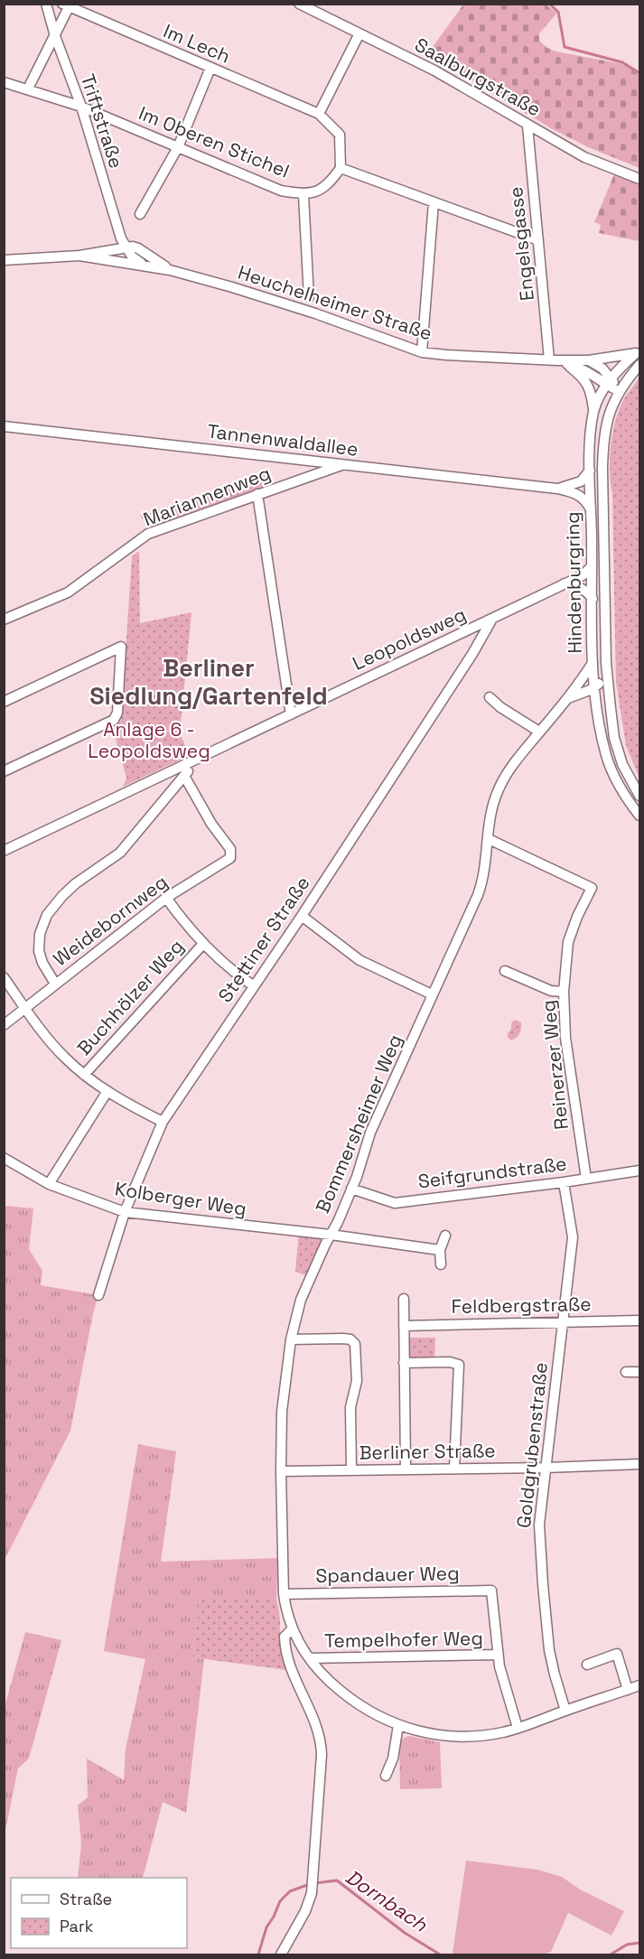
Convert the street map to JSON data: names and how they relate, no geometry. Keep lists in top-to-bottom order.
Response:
{
  "streets": {
    "street": [
      "Im Lech",
      "Saalburgstraße",
      "Triftstraße",
      "Im Oberen Stichel",
      "Engelsgasse",
      "Heuchelheimer Straße",
      "Tannenwaldallee",
      "Mariannenweg",
      "Hindenburgring",
      "Leopoldsweg",
      "Weidebornweg",
      "Stettiner Straße",
      "Buchhölzer Weg",
      "Reinerzer Weg",
      "Bommersheimer Weg",
      "Seifgrundstraße",
      "Kolberger Weg",
      "Feldbergstraße",
      "Goldgrubenstraße",
      "Berliner Straße",
      "Spandauer Weg",
      "Tempelhofer Weg"
    ]
  },
  "crossings": [
    ["Saalburgstraße", "Engelsgasse"],
    ["Triftstraße", "Im Oberen Stichel"],
    ["Triftstraße", "Heuchelheimer Straße"],
    ["Engelsgasse", "Heuchelheimer Straße"],
    ["Heuchelheimer Straße", "Hindenburgring"],
    ["Tannenwaldallee", "Mariannenweg"],
    ["Tannenwaldallee", "Hindenburgring"],
    ["Hindenburgring", "Leopoldsweg"],
    ["Hindenburgring", "Bommersheimer Weg"],
    ["Leopoldsweg", "Stettiner Straße"],
    ["Stettiner Straße", "Kolberger Weg"],
    ["Reinerzer Weg", "Bommersheimer Weg"],
    ["Reinerzer Weg", "Seifgrundstraße"],
    ["Bommersheimer Weg", "Seifgrundstraße"],
    ["Bommersheimer Weg", "Kolberger Weg"],
    ["Bommersheimer Weg", "Berliner Straße"],
    ["Bommersheimer Weg", "Spandauer Weg"],
    ["Seifgrundstraße", "Goldgrubenstraße"],
    ["Feldbergstraße", "Goldgrubenstraße"],
    ["Goldgrubenstraße", "Berliner Straße"],
    ["Spandauer Weg", "Tempelhofer Weg"]
  ],
  "districts": ["Berliner Siedlung/Gartenfeld"],
  "water": ["Dornbach"],
  "parks": ["Anlage 6 - Leopoldsweg"],
  "legend": ["Straße", "Park"]
}
